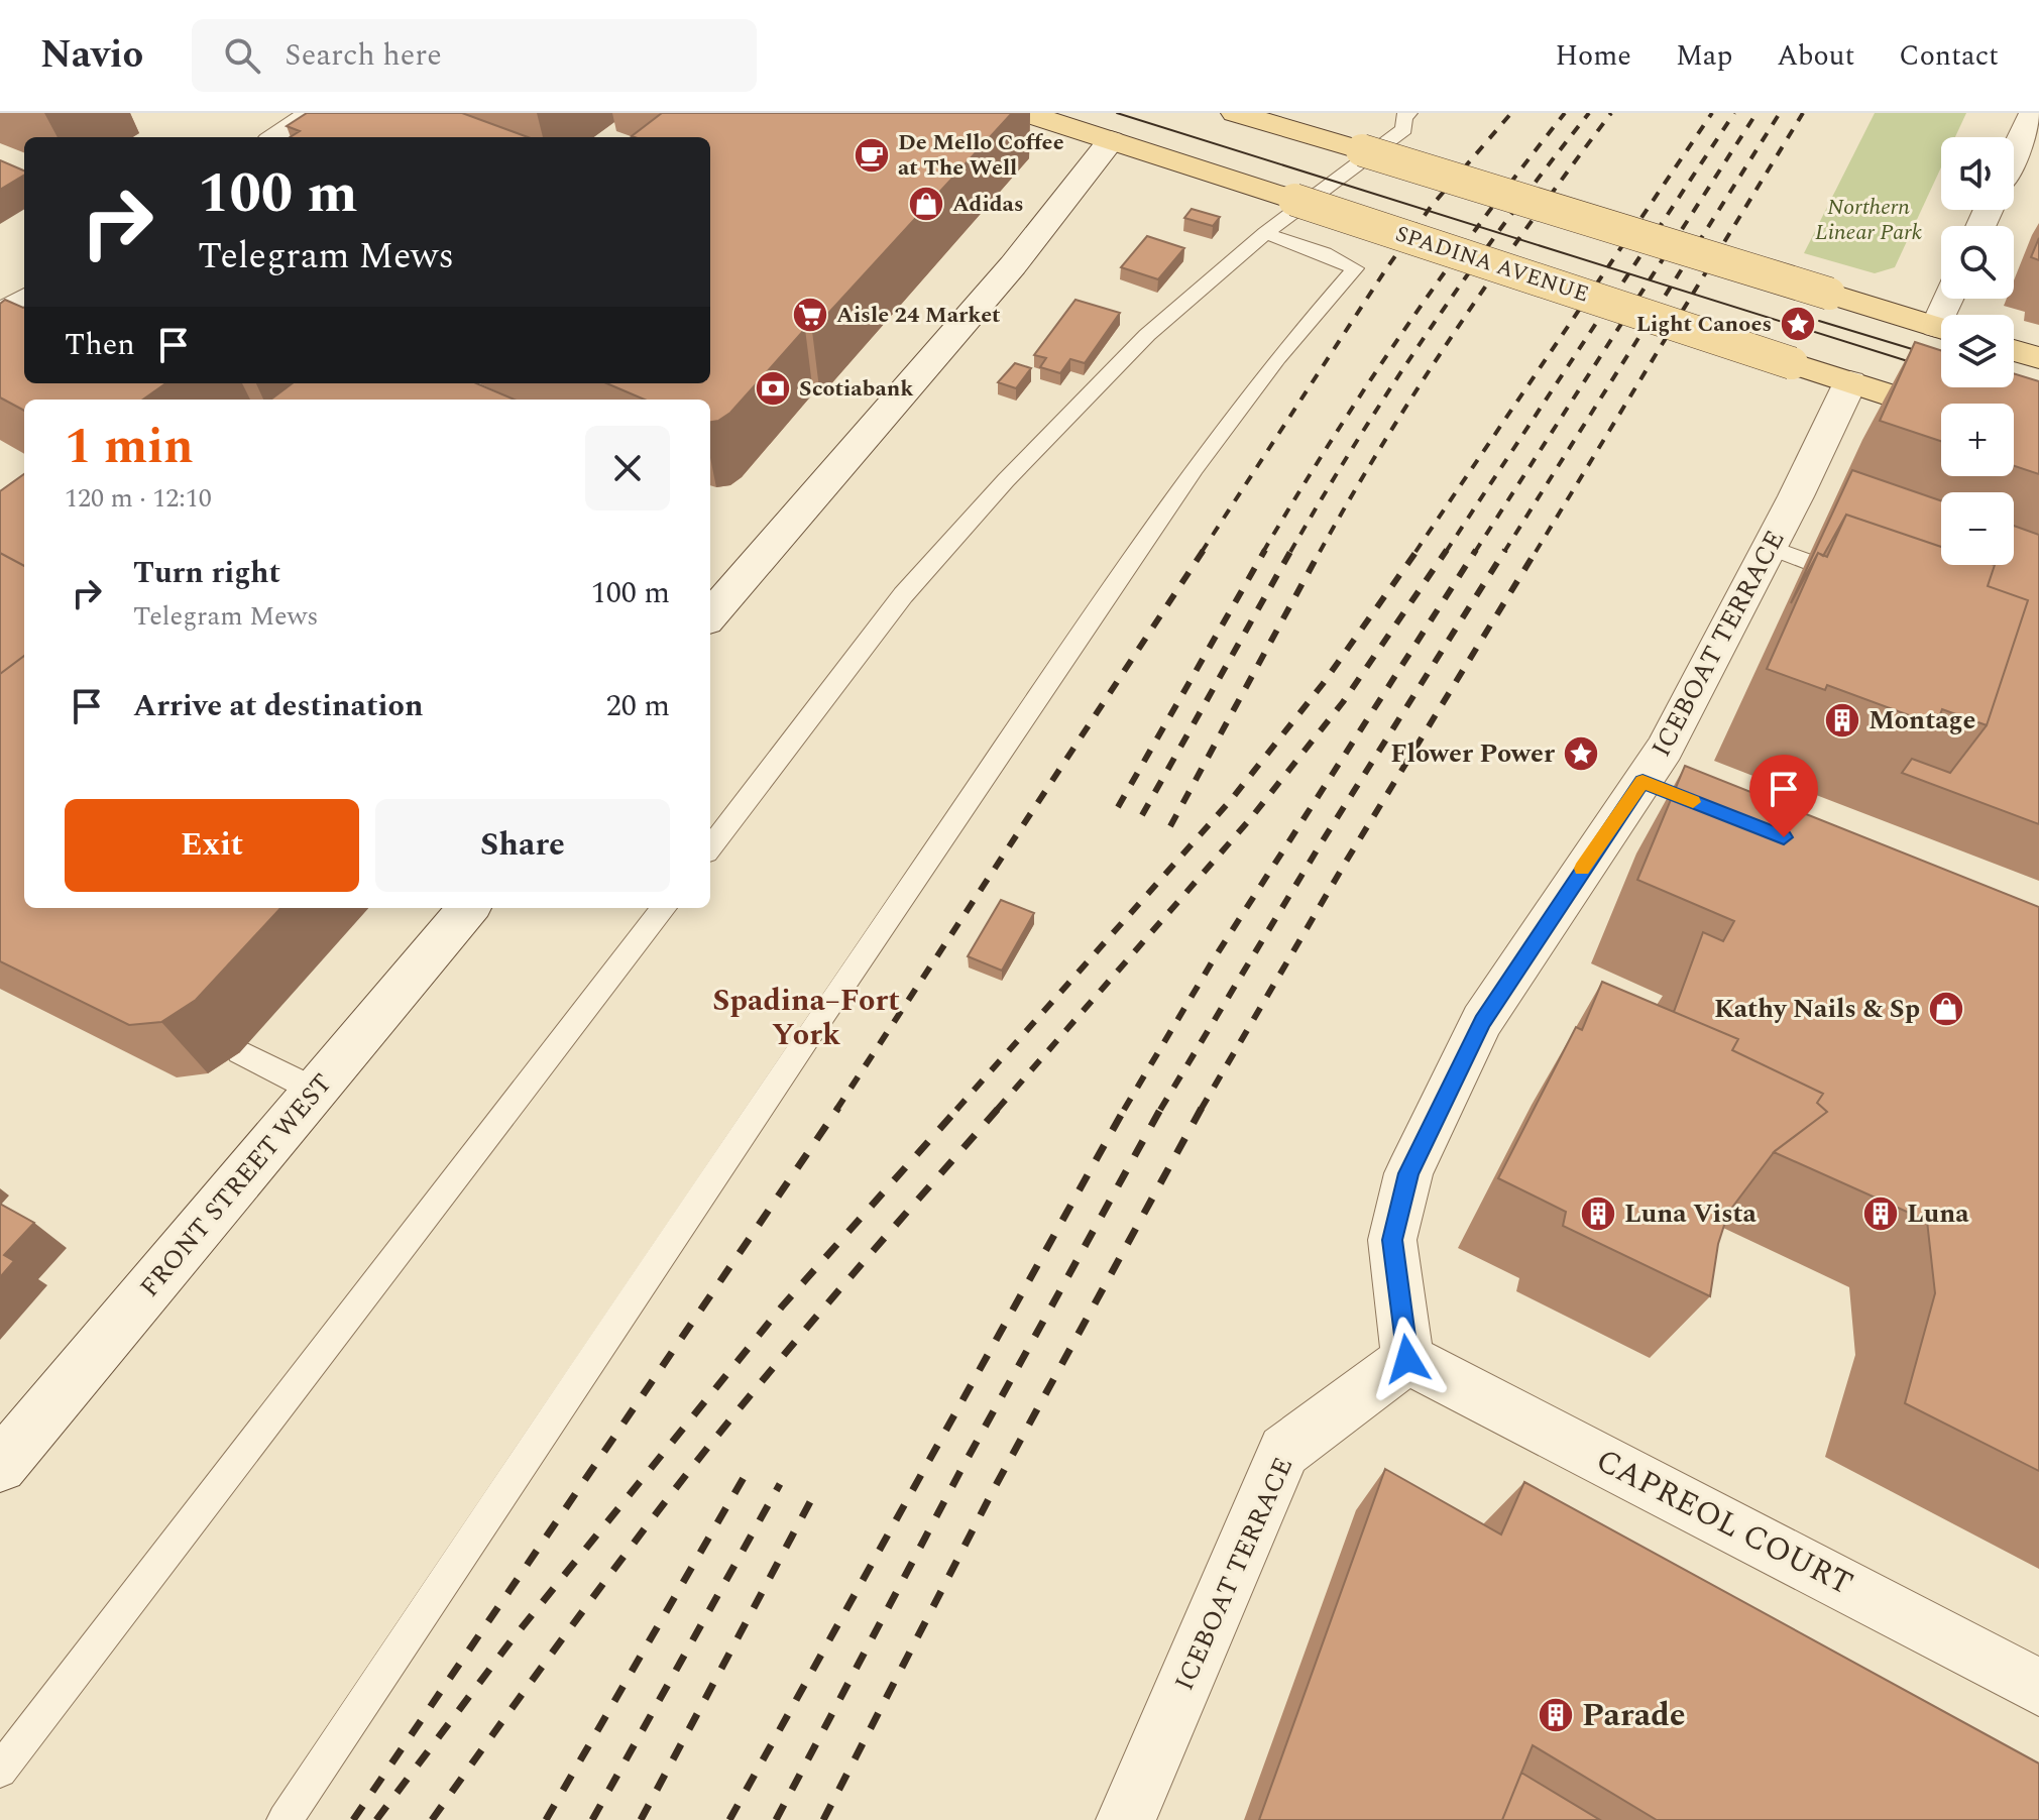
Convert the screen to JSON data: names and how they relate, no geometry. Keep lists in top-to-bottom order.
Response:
{
  "streets": {
    "main road": ["SPADINA AVENUE"],
    "street": ["ICEBOAT TERRACE", "FRONT STREET WEST", "CAPREOL COURT"]
  },
  "crossings": [
    ["SPADINA AVENUE", "ICEBOAT TERRACE"],
    ["ICEBOAT TERRACE", "CAPREOL COURT"]
  ],
  "districts": ["Spadina–Fort York"],
  "parks": ["Northern Linear Park"],
  "places": {
    "cafe": ["De Mello Coffee at The Well"],
    "shop": ["Adidas", "Kathy Nails & Sp"],
    "supermarket": ["Aisle 24 Market"],
    "place": ["Light Canoes", "Flower Power"],
    "bank": ["Scotiabank"],
    "building": [
      "Montage",
      "Luna Vista",
      "Luna",
      "Parade"
    ]
  },
  "page": {
    "header": "Navio",
    "search": "Search here",
    "nav": [
      "Home",
      "Map",
      "About",
      "Contact"
    ],
    "map_buttons": ["+", "−"],
    "turn": ["100 m", "Telegram Mews"],
    "then": "Then",
    "heading": ["1 min", "120 m · 12:10"],
    "list": [
      {
        "name": "Turn right",
        "note": "Telegram Mews",
        "value": "100 m"
      },
      {
        "name": "Arrive at destination",
        "value": "20 m"
      }
    ],
    "buttons": ["Exit", "Share"]
  }
}
